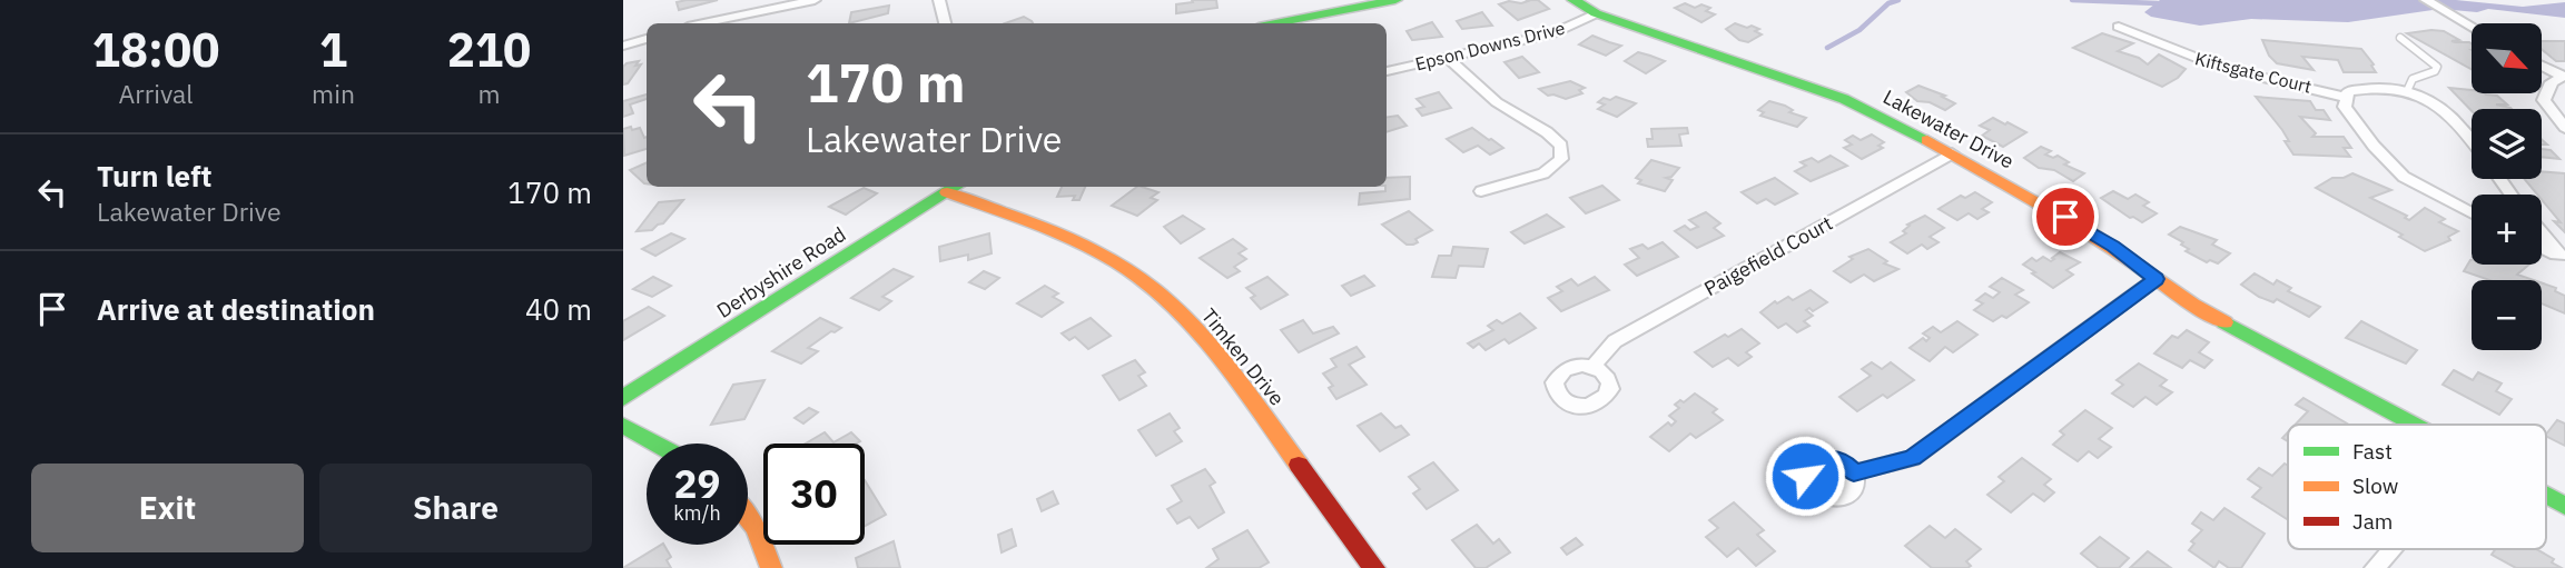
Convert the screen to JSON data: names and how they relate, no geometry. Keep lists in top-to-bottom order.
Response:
{
  "streets": {
    "street": [
      "Epson Downs Drive",
      "Kiftsgate Court",
      "Lakewater Drive",
      "Paigefield Court",
      "Derbyshire Road",
      "Timken Drive"
    ]
  },
  "crossings": [
    ["Epson Downs Drive", "Lakewater Drive"],
    ["Lakewater Drive", "Paigefield Court"],
    ["Derbyshire Road", "Timken Drive"]
  ],
  "legend": ["Fast", "Slow", "Jam"],
  "north": "bottom right",
  "page": {
    "eta": [
      "18:00",
      "Arrival",
      "1",
      "min",
      "210",
      "m"
    ],
    "map_buttons": ["+", "−"],
    "turn": ["170 m", "Lakewater Drive"],
    "list": [
      {
        "name": "Turn left",
        "note": "Lakewater Drive",
        "value": "170 m"
      },
      {
        "name": "Arrive at destination",
        "value": "40 m"
      }
    ],
    "speed": "29 km/h",
    "limit": "30",
    "buttons": ["Exit", "Share"]
  }
}
